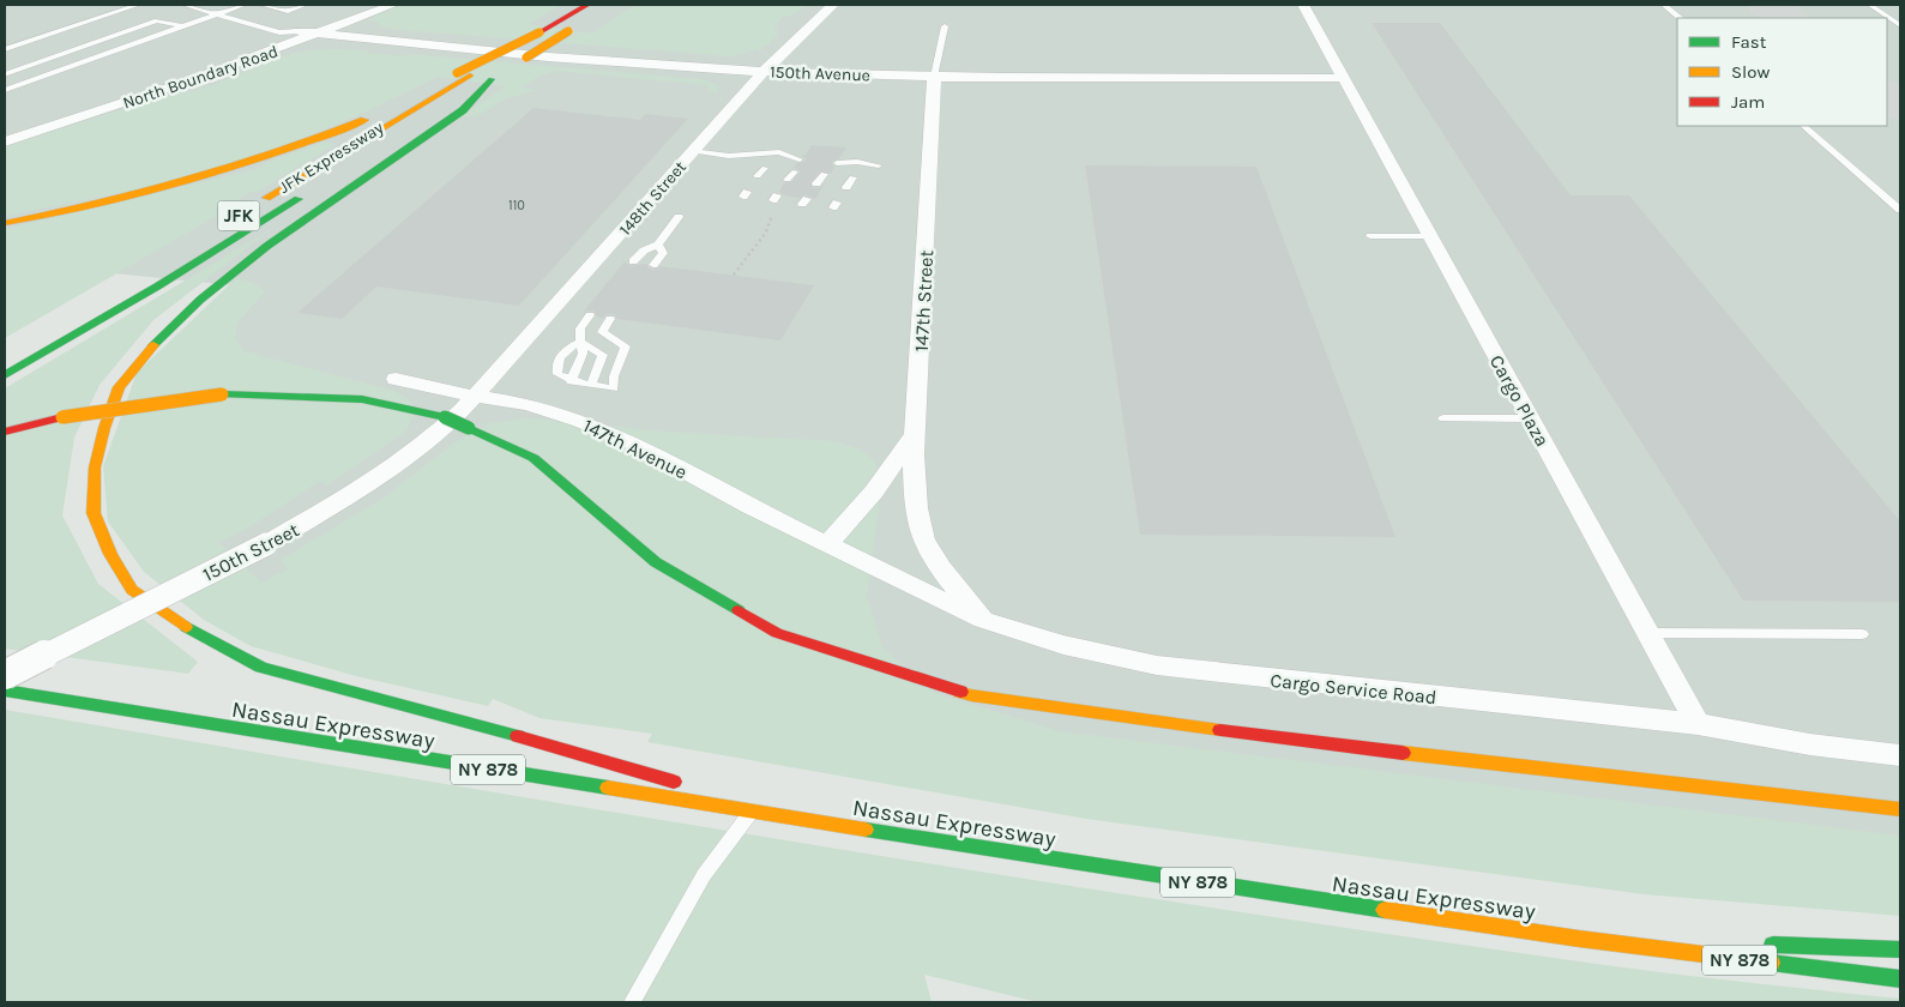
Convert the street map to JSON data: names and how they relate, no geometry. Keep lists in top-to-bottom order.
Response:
{
  "streets": {
    "highway": [
      "JFK Expressway",
      "JFK",
      "Nassau Expressway",
      "NY 878"
    ],
    "street": [
      "150th Avenue",
      "North Boundary Road",
      "148th Street",
      "147th Street",
      "Cargo Plaza",
      "147th Avenue",
      "150th Street",
      "Cargo Service Road"
    ]
  },
  "crossings": [
    ["150th Avenue", "North Boundary Road"],
    ["150th Avenue", "148th Street"],
    ["150th Avenue", "147th Street"],
    ["150th Avenue", "Cargo Plaza"],
    ["148th Street", "147th Avenue"],
    ["148th Street", "150th Street"],
    ["147th Street", "Cargo Service Road"],
    ["Cargo Plaza", "Cargo Service Road"],
    ["147th Avenue", "150th Street"],
    ["147th Avenue", "Cargo Service Road"]
  ],
  "house_numbers": ["110"],
  "legend": ["Fast", "Slow", "Jam"]
}
